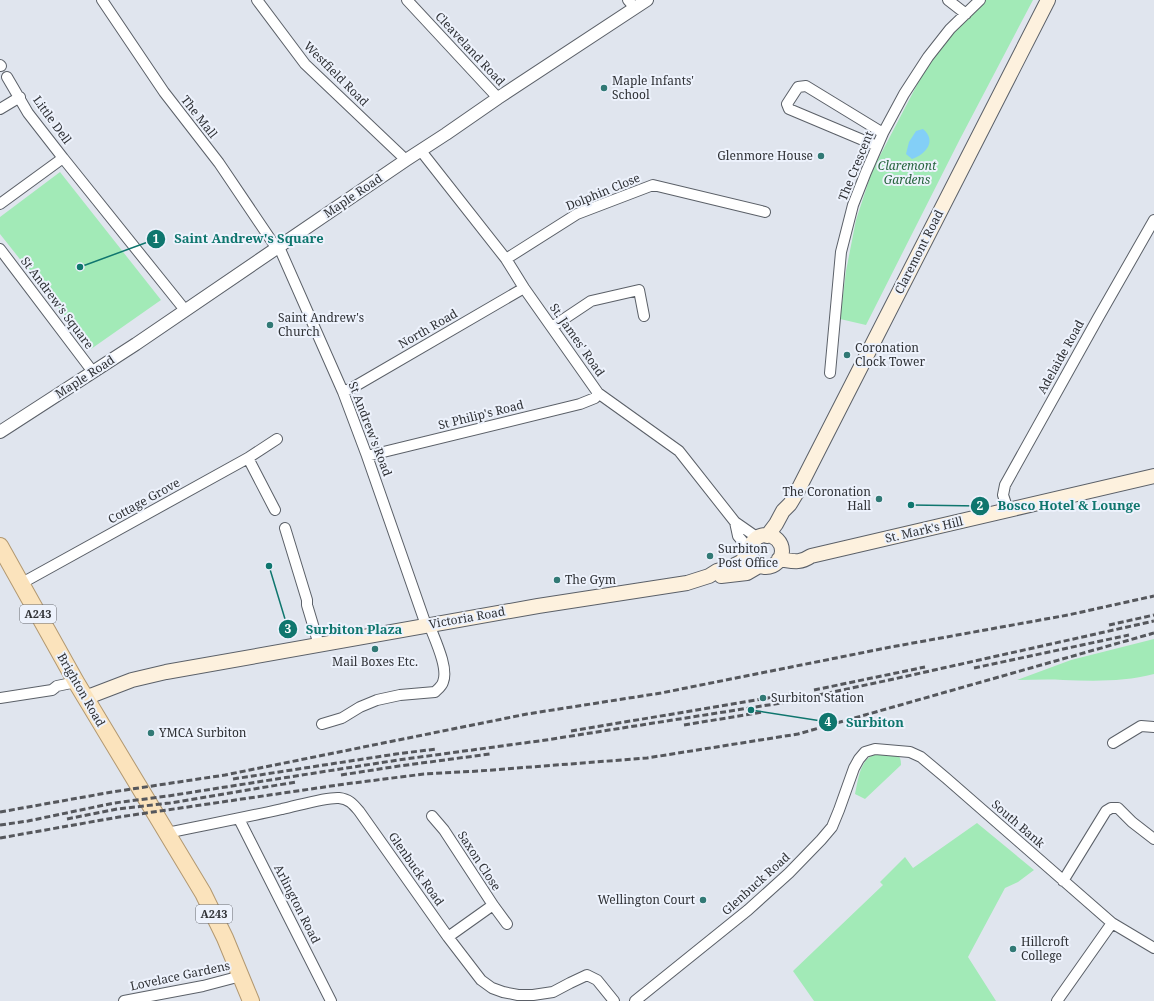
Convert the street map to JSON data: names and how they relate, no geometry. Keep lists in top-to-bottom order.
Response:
{
  "streets": {
    "main road": [
      "Claremont Road",
      "St. Mark's Hill",
      "A243",
      "Victoria Road",
      "Brighton Road"
    ],
    "street": [
      "Cleaveland Road",
      "Westfield Road",
      "The Mall",
      "Little Dell",
      "The Crescent",
      "Dolphin Close",
      "Maple Road",
      "St Andrew's Square",
      "North Road",
      "St. James' Road",
      "Adelaide Road",
      "St Philip's Road",
      "St Andrew's Road",
      "Cottage Grove",
      "South Bank",
      "Saxon Close",
      "Glenbuck Road",
      "Arlington Road",
      "Lovelace Gardens"
    ]
  },
  "crossings": [
    ["Cleaveland Road", "Maple Road"],
    ["Westfield Road", "Maple Road"],
    ["The Mall", "Maple Road"],
    ["The Mall", "St Andrew's Road"],
    ["Dolphin Close", "St. James' Road"],
    ["Maple Road", "St Andrew's Square"],
    ["Maple Road", "St. James' Road"],
    ["Maple Road", "St Andrew's Road"],
    ["Claremont Road", "St. James' Road"],
    ["Claremont Road", "St. Mark's Hill"],
    ["Claremont Road", "Victoria Road"],
    ["North Road", "St. James' Road"],
    ["North Road", "St Andrew's Road"],
    ["St. James' Road", "St Philip's Road"],
    ["St. James' Road", "St. Mark's Hill"],
    ["St. James' Road", "Victoria Road"],
    ["Adelaide Road", "St. Mark's Hill"],
    ["St Philip's Road", "St Andrew's Road"],
    ["St Andrew's Road", "Victoria Road"],
    ["Cottage Grove", "Brighton Road"],
    ["St. Mark's Hill", "Victoria Road"],
    ["A243", "Brighton Road"],
    ["A243", "Glenbuck Road"],
    ["A243", "Lovelace Gardens"],
    ["Victoria Road", "Brighton Road"],
    ["Brighton Road", "Glenbuck Road"],
    ["South Bank", "Glenbuck Road"],
    ["Saxon Close", "Glenbuck Road"],
    ["Glenbuck Road", "Arlington Road"]
  ],
  "parks": ["Claremont Gardens"],
  "places": [
    "Maple Infants' School",
    "Glenmore House",
    "Saint Andrew's Square",
    "Saint Andrew's Church",
    "Coronation Clock Tower",
    "The Coronation Hall",
    "Bosco Hotel & Lounge",
    "Surbiton Post Office",
    "Surbiton Plaza",
    "The Gym",
    "Mail Boxes Etc.",
    "Surbiton Station",
    "Surbiton",
    "YMCA Surbiton",
    "Wellington Court",
    "Hillcroft College"
  ]
}
